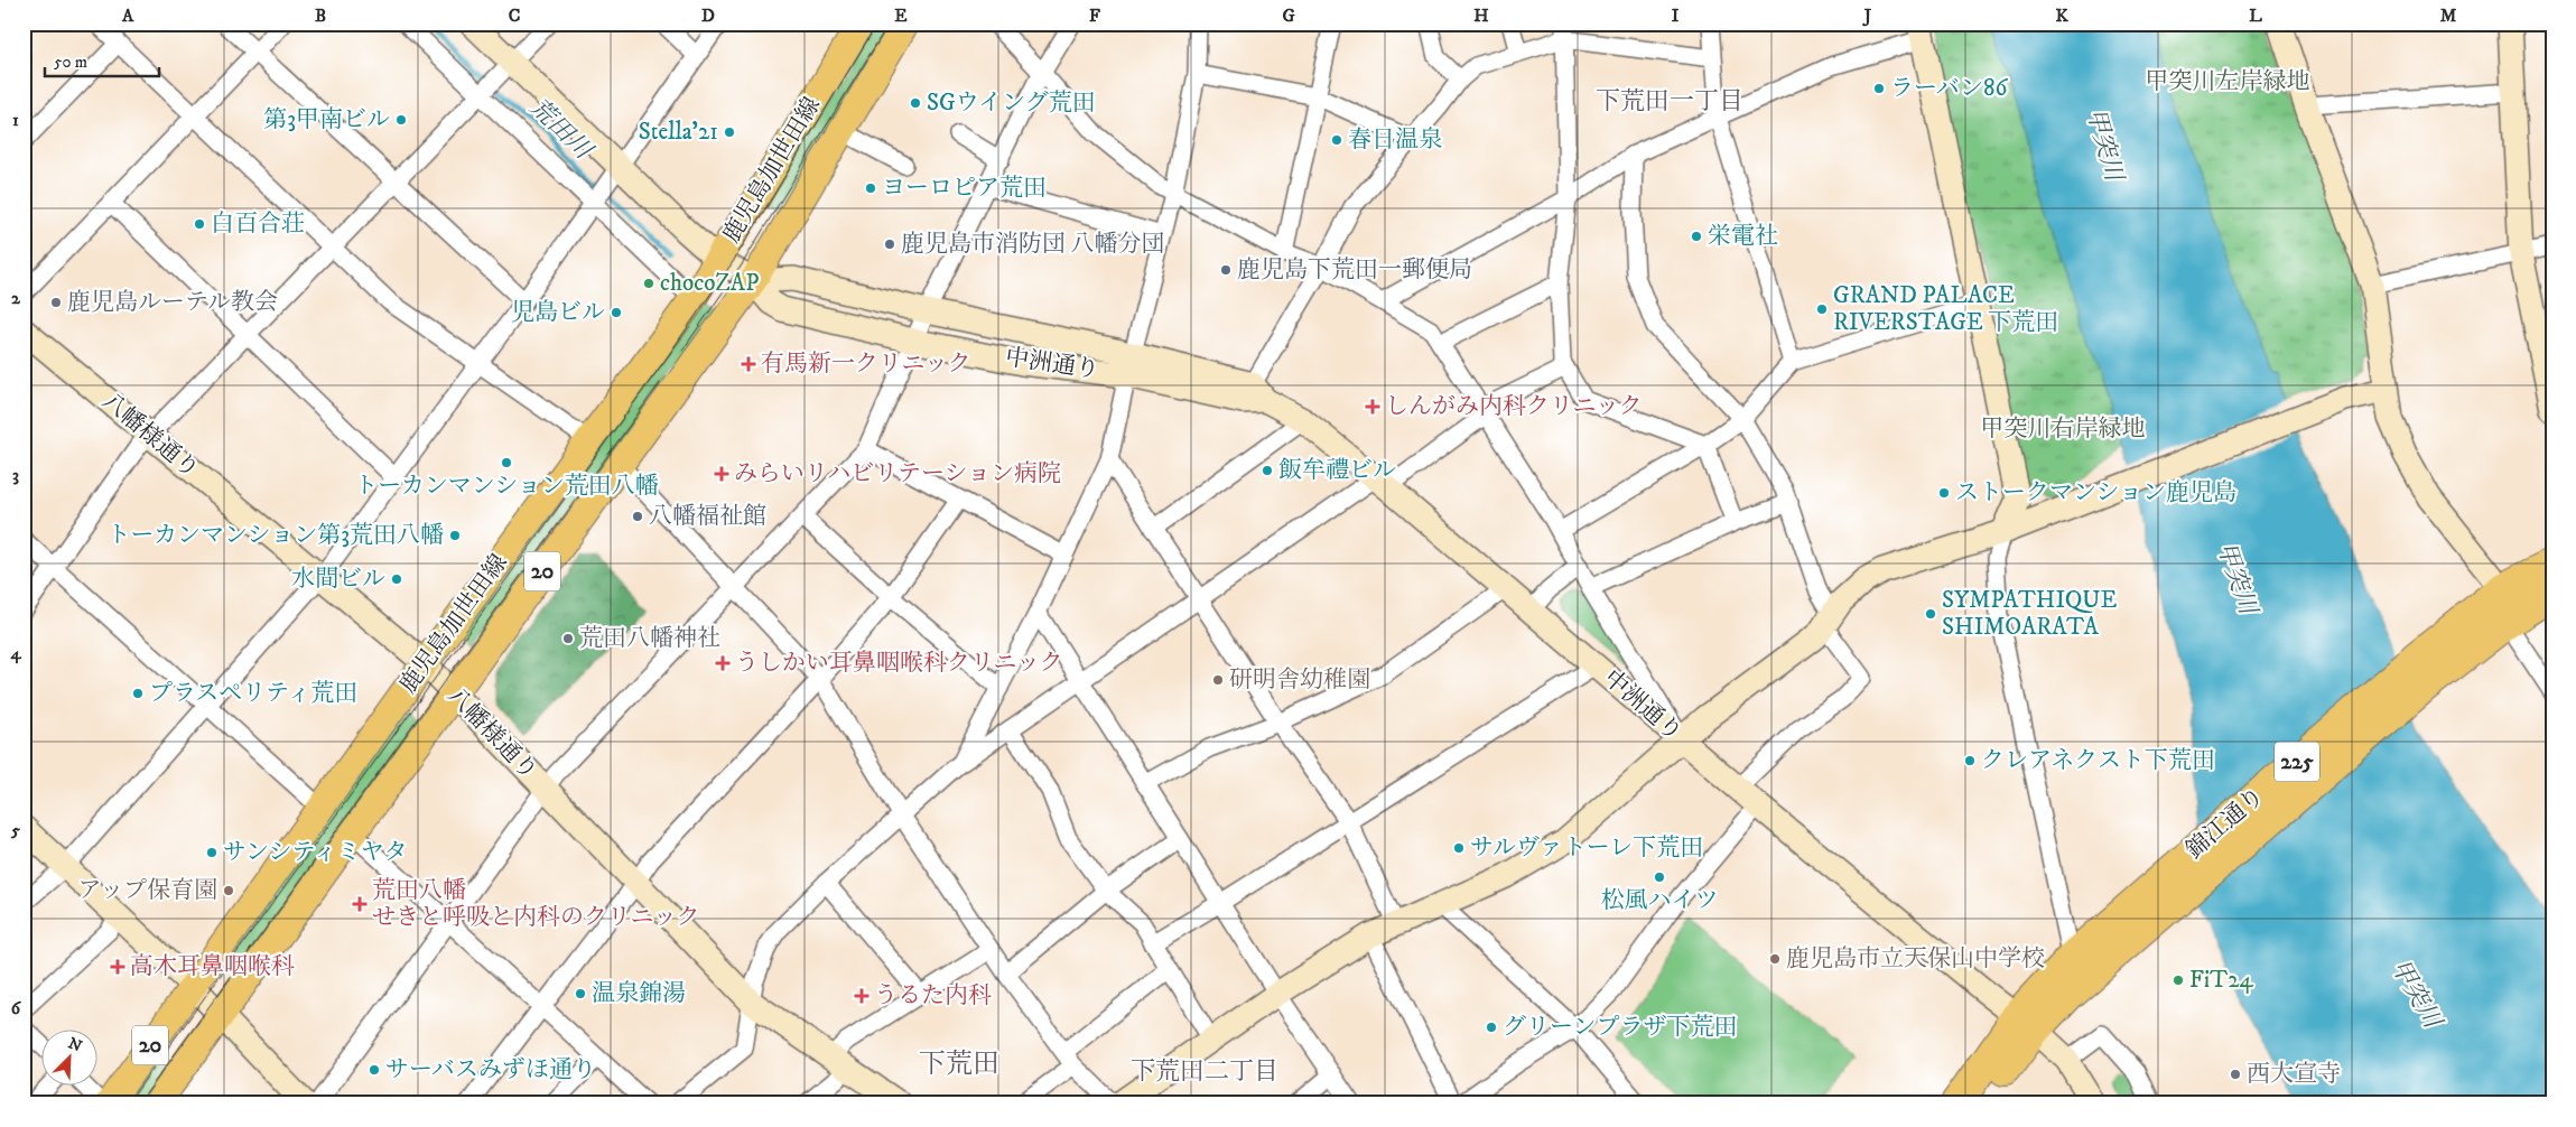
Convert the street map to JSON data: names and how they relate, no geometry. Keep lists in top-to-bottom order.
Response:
{
  "streets": {
    "highway": ["225", "錦江通り"],
    "main road": ["鹿児島加世田線", "20"],
    "street": ["中洲通り", "八幡様通り"]
  },
  "crossings": [
    ["鹿児島加世田線", "中洲通り"],
    ["鹿児島加世田線", "八幡様通り"],
    ["中洲通り", "225"],
    ["中洲通り", "錦江通り"],
    ["225", "錦江通り"]
  ],
  "districts": ["下荒田一丁目", "下荒田", "下荒田二丁目"],
  "water": ["荒田川", "甲突川"],
  "parks": ["甲突川左岸緑地", "甲突川右岸緑地"],
  "places": {
    "other": [
      "ラーバン86",
      "SGウイング荒田",
      "第3甲南ビル",
      "Stella’21",
      "春日温泉",
      "ヨーロピア荒田",
      "白百合荘",
      "栄電社",
      "鹿児島市消防団 八幡分団",
      "鹿児島下荒田一郵便局",
      "chocoZAP",
      "鹿児島ルーテル教会",
      "GRAND PALACE RIVERSTAGE 下荒田",
      "児島ビル",
      "トーカンマンション荒田八幡",
      "飯牟禮ビル",
      "ストークマンション鹿児島",
      "八幡福祉館",
      "トーカンマンション第3荒田八幡",
      "水間ビル",
      "SYMPATHIQUE SHIMOARATA",
      "荒田八幡神社",
      "研明舎幼稚園",
      "プラスペリティ荒田",
      "クレアネクスト下荒田",
      "サルヴァトーレ下荒田",
      "サンシティミヤタ",
      "松風ハイツ",
      "アップ保育園",
      "鹿児島市立天保山中学校",
      "FiT24",
      "温泉錦湯",
      "グリーンプラザ下荒田",
      "サーバスみずほ通り",
      "西大宣寺"
    ],
    "health": [
      "有馬新一クリニック",
      "しんがみ内科クリニック",
      "みらいリハビリテーション病院",
      "うしかい耳鼻咽喉科クリニック",
      "荒田八幡 せきと呼吸と内科のクリニック",
      "高木耳鼻咽喉科",
      "うるた内科"
    ]
  },
  "scale_bar": "50 m",
  "north": "top right",
  "grid": {
    "columns": [
      "A",
      "B",
      "C",
      "D",
      "E",
      "F",
      "G",
      "H",
      "I",
      "J",
      "K",
      "L",
      "M"
    ],
    "rows": [
      "1",
      "2",
      "3",
      "4",
      "5",
      "6"
    ]
  }
}
